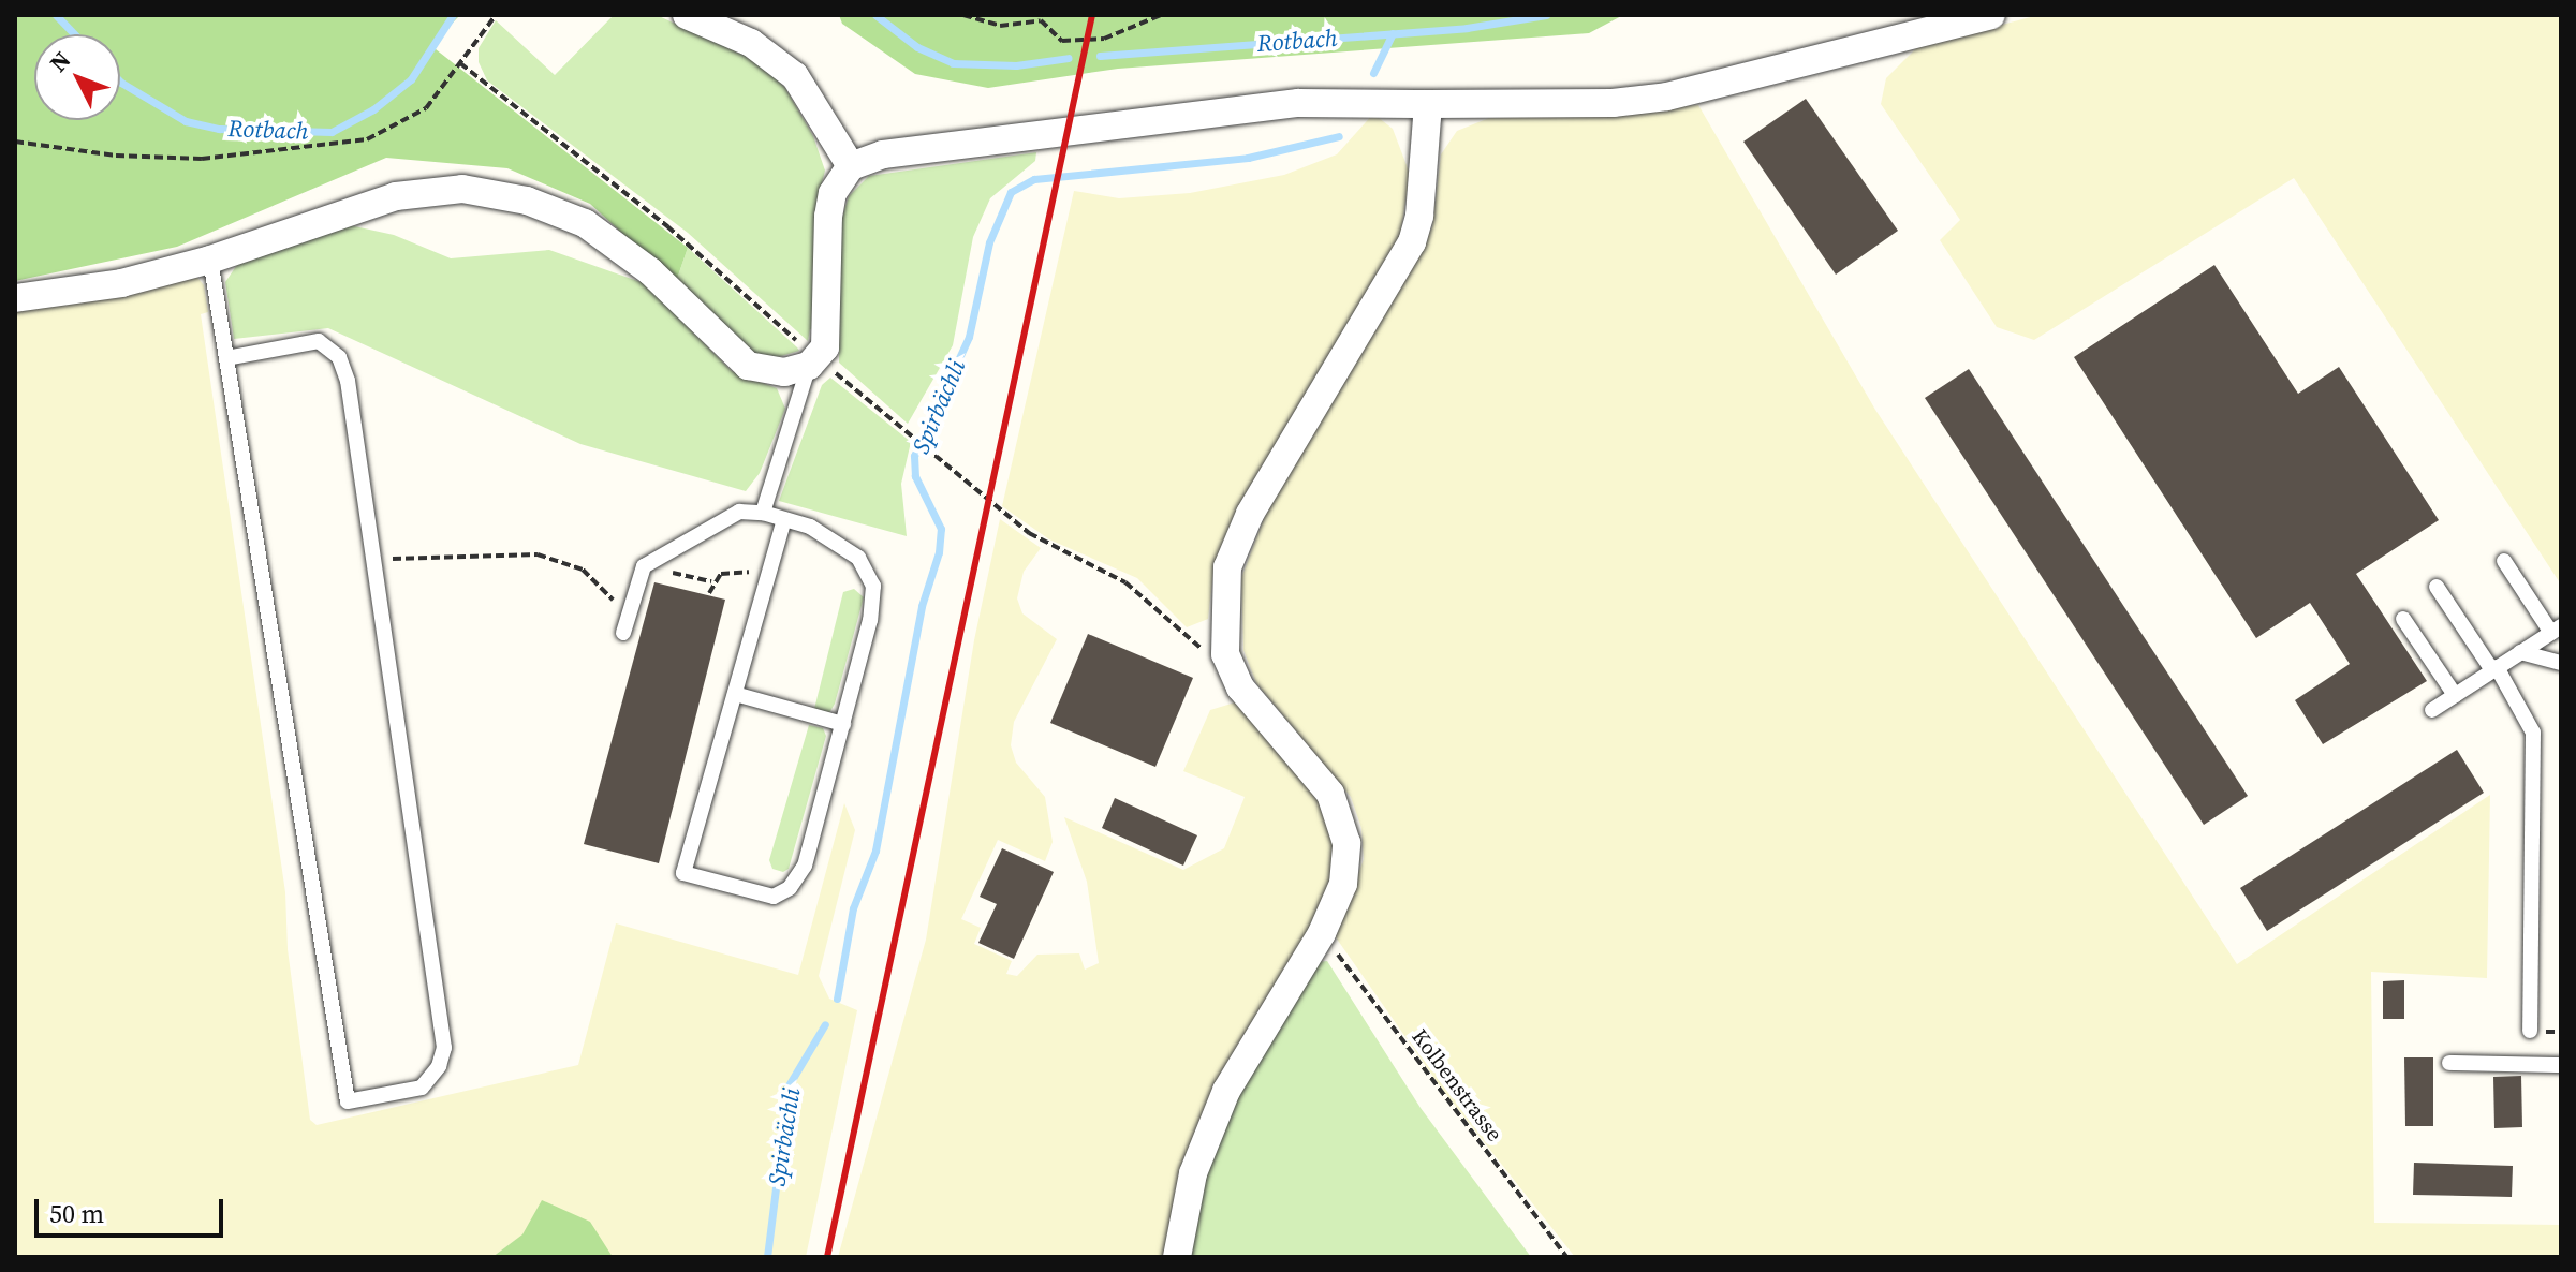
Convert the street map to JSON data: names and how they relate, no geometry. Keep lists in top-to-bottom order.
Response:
{
  "streets": {
    "path": ["Kolbenstrasse"]
  },
  "water": ["Rotbach", "Spirbächli"],
  "scale_bar": "50 m",
  "north": "top left"
}
